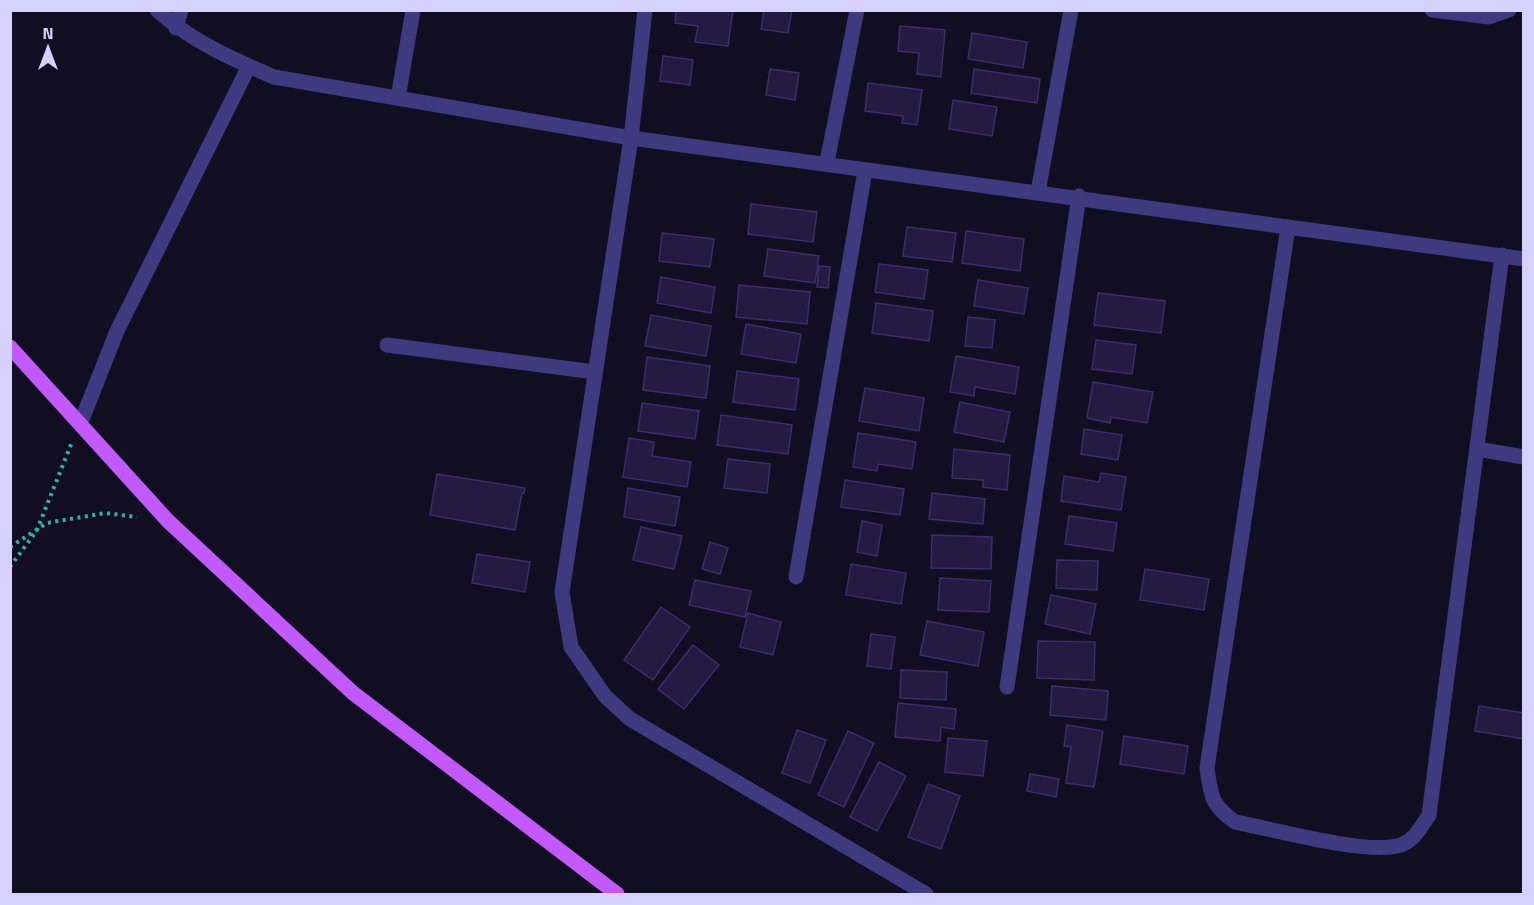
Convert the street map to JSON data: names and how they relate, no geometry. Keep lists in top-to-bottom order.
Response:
{
  "north": "top"
}
